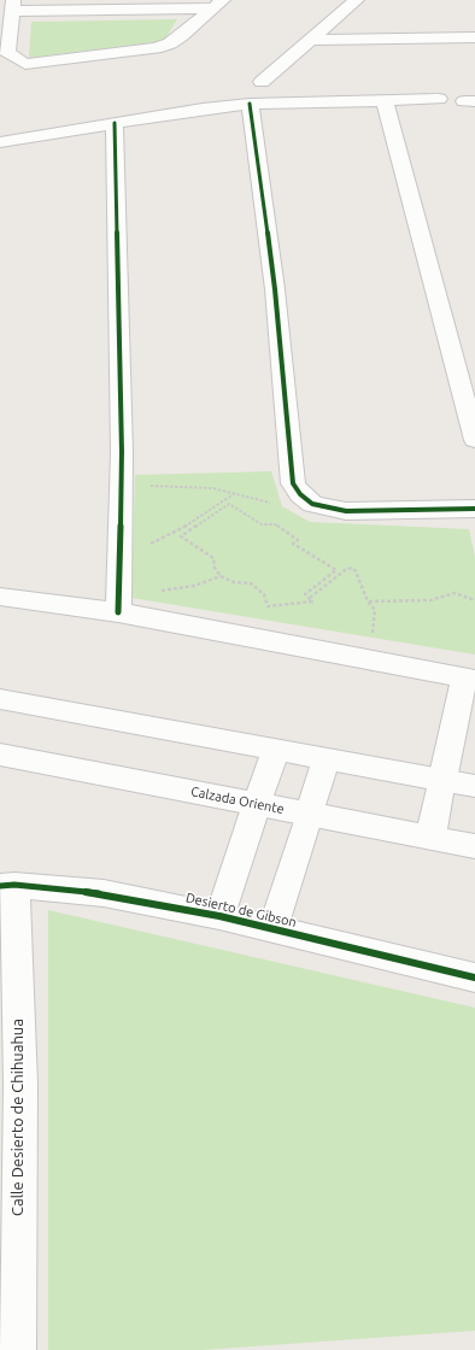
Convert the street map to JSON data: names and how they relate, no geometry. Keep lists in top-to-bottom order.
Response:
{
  "streets": {
    "street": ["Calzada Oriente", "Desierto de Gibson", "Calle Desierto de Chihuahua"]
  },
  "crossings": [
    ["Desierto de Gibson", "Calle Desierto de Chihuahua"]
  ]
}
